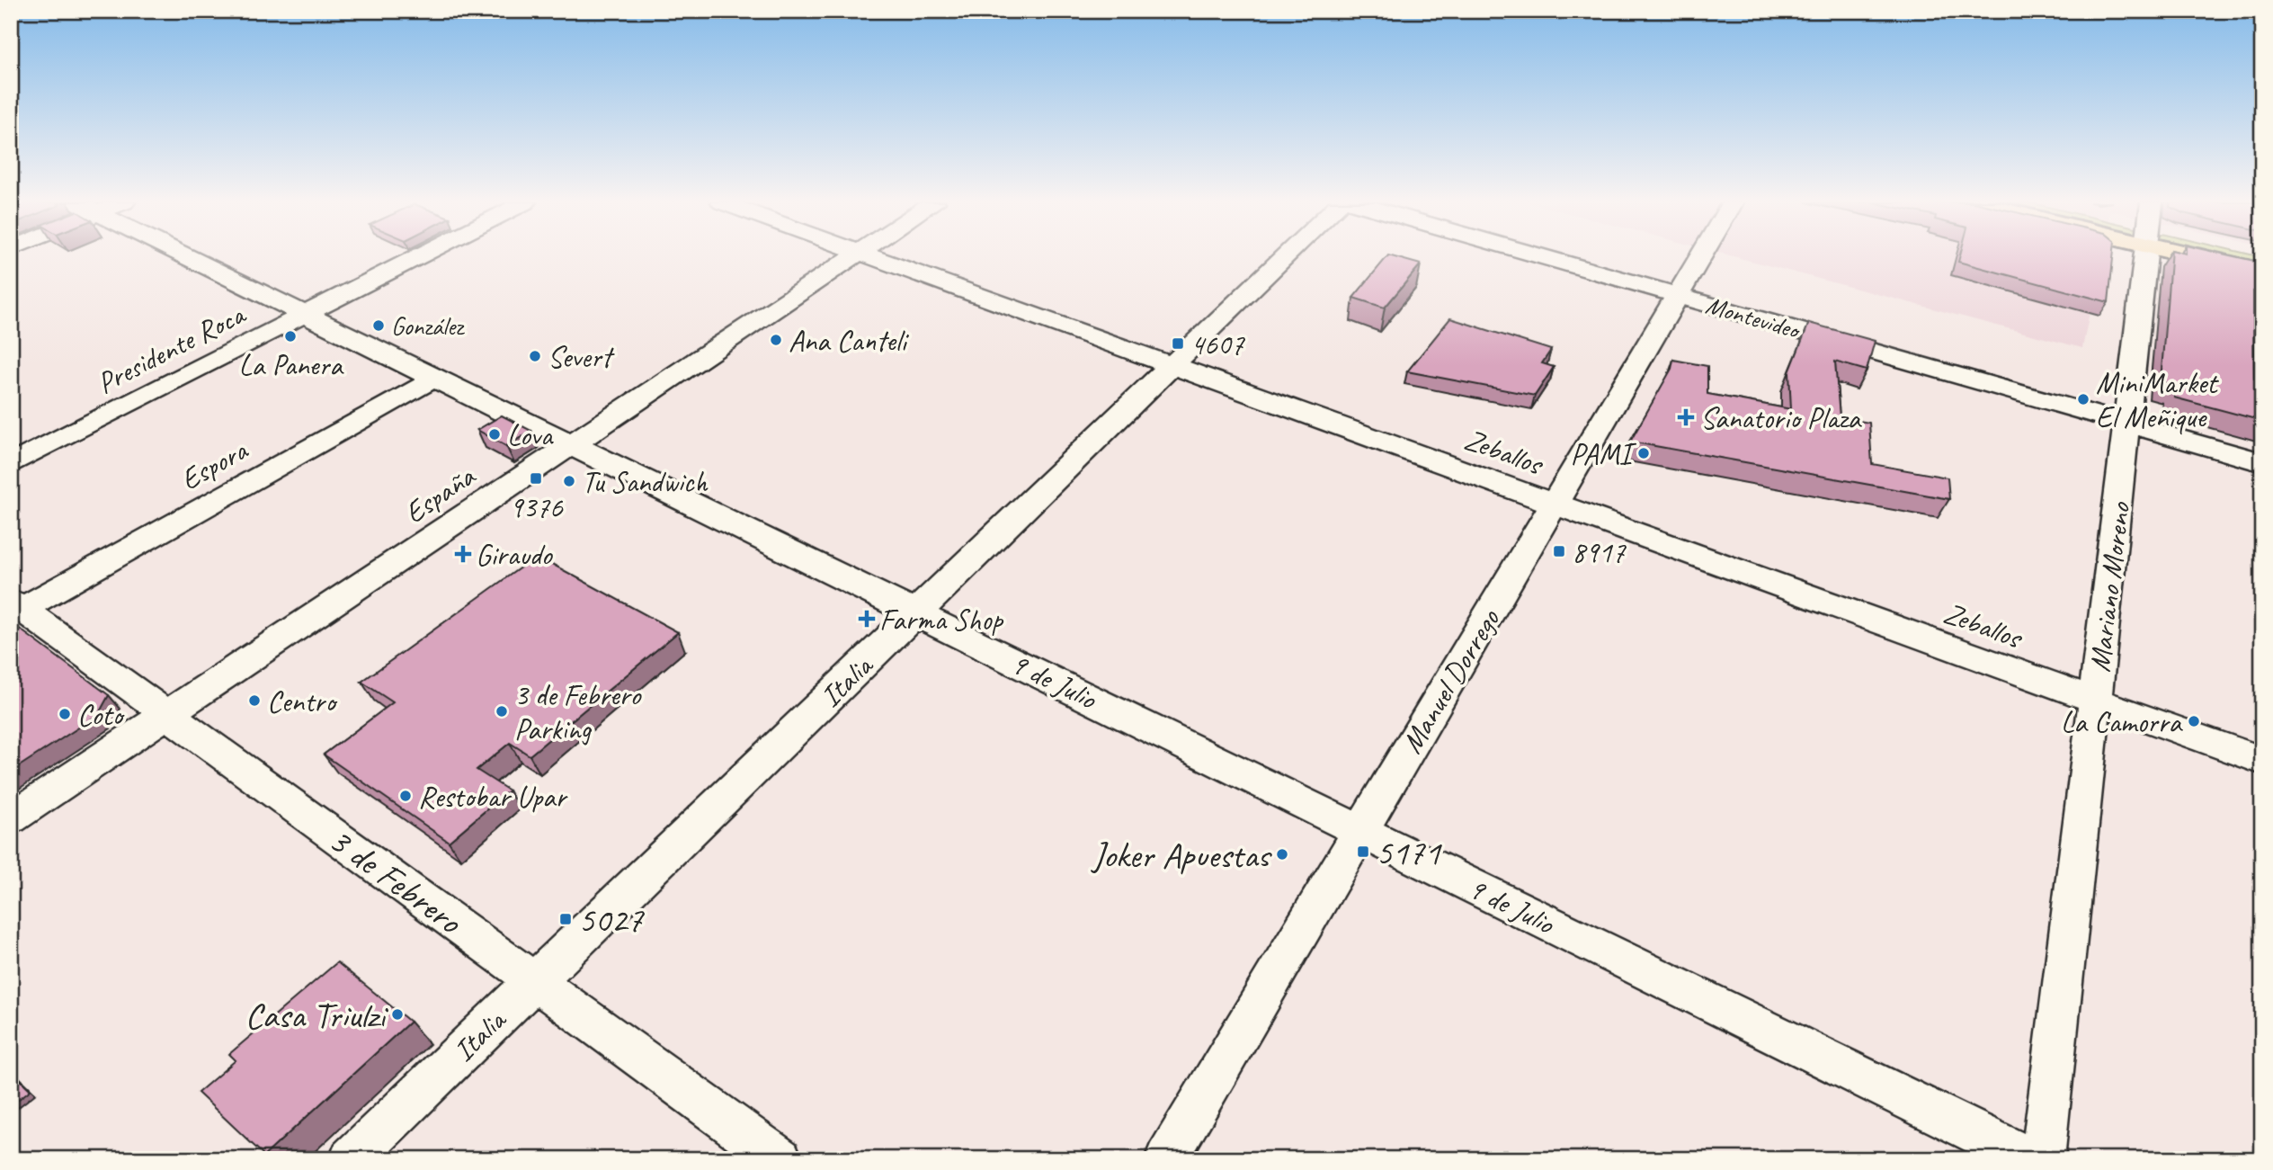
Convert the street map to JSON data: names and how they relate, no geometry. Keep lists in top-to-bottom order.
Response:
{
  "streets": {
    "street": [
      "Montevideo",
      "Presidente Roca",
      "Zeballos",
      "Espora",
      "España",
      "Mariano Moreno",
      "9 de Julio",
      "Italia",
      "Manuel Dorrego",
      "3 de Febrero"
    ]
  },
  "crossings": [
    ["Montevideo", "Mariano Moreno"],
    ["Montevideo", "Manuel Dorrego"],
    ["Presidente Roca", "9 de Julio"],
    ["Zeballos", "Mariano Moreno"],
    ["Zeballos", "Italia"],
    ["Zeballos", "Manuel Dorrego"],
    ["Espora", "9 de Julio"],
    ["Espora", "3 de Febrero"],
    ["España", "9 de Julio"],
    ["España", "3 de Febrero"],
    ["9 de Julio", "Italia"],
    ["9 de Julio", "Manuel Dorrego"],
    ["Italia", "3 de Febrero"]
  ],
  "places": {
    "other": [
      "González",
      "La Panera",
      "Ana Canteli",
      "Severt",
      "MiniMarket El Meñique",
      "Lova",
      "PAMI",
      "Tu Sandwich",
      "Centro",
      "3 de Febrero Parking",
      "Coto",
      "La Camorra",
      "Restobar Upar",
      "Joker Apuestas",
      "Casa Triulzi"
    ],
    "transit": [
      "4607",
      "9376",
      "8917",
      "5171",
      "5027"
    ],
    "health": ["Sanatorio Plaza", "Giraudo", "Farma Shop"]
  }
}
